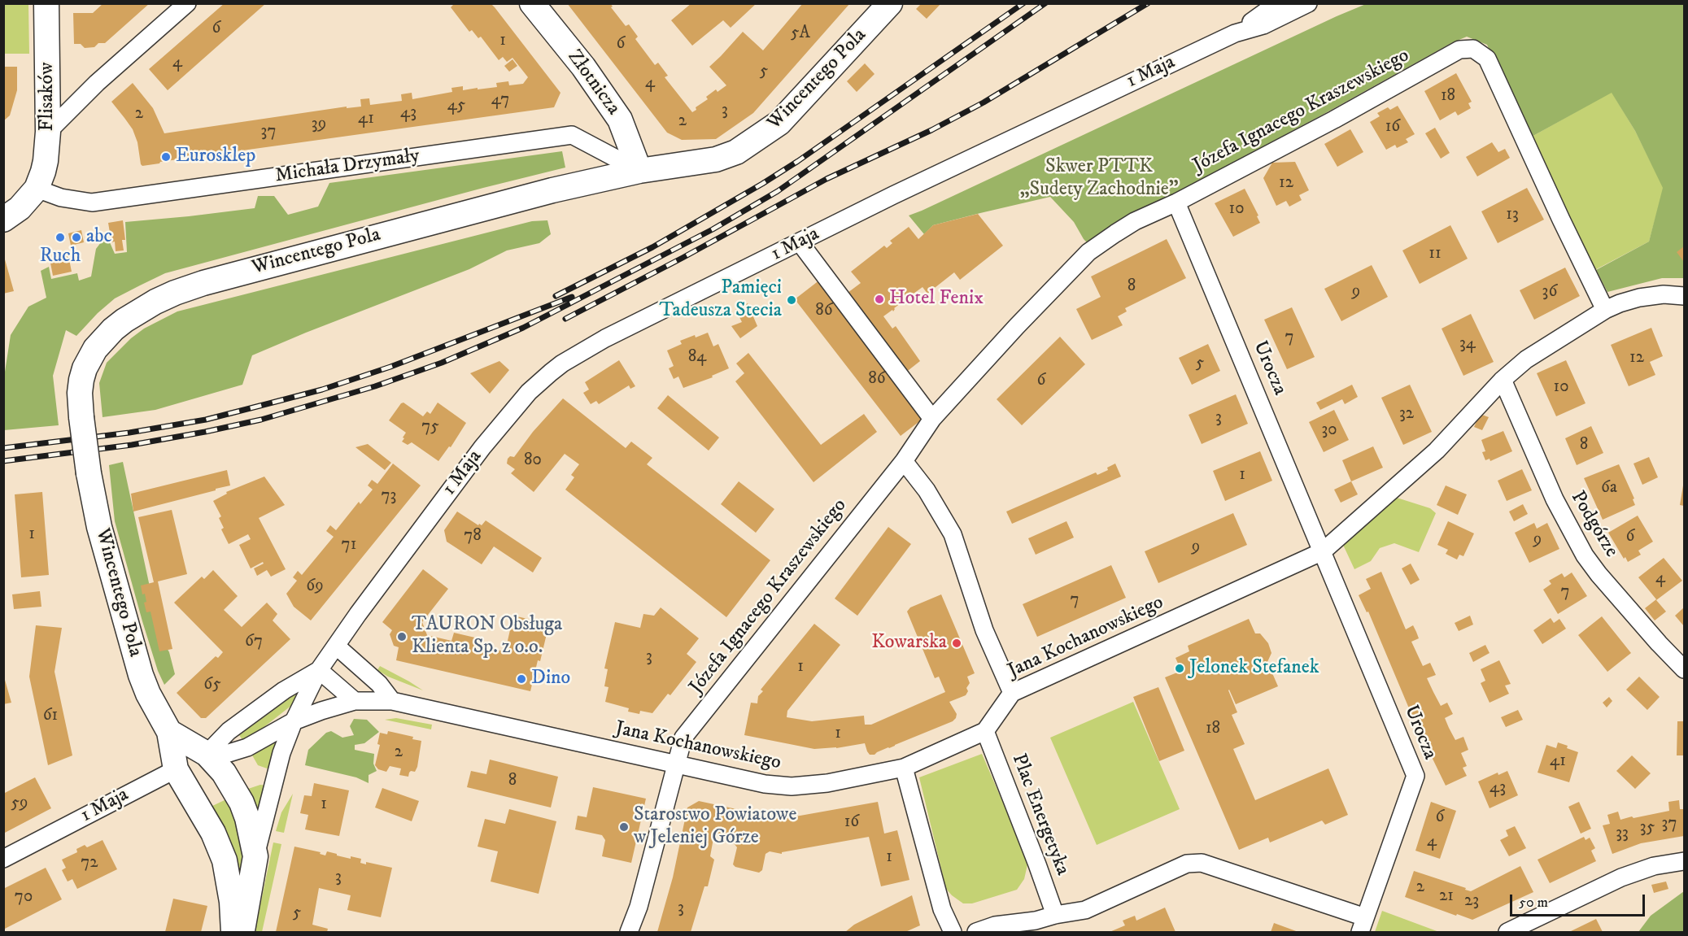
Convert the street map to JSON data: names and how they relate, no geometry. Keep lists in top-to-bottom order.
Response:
{
  "streets": {
    "street": [
      "1 Maja",
      "Wincentego Pola",
      "Złotnicza",
      "Flisaków",
      "Józefa Ignacego Kraszewskiego",
      "Michała Drzymały",
      "Urocza",
      "Podgórze",
      "Jana Kochanowskiego",
      "Plac Energetyka"
    ]
  },
  "crossings": [
    ["1 Maja", "Wincentego Pola"],
    ["1 Maja", "Jana Kochanowskiego"],
    ["Wincentego Pola", "Złotnicza"],
    ["Wincentego Pola", "Michała Drzymały"],
    ["Złotnicza", "Michała Drzymały"],
    ["Flisaków", "Michała Drzymały"],
    ["Józefa Ignacego Kraszewskiego", "Urocza"],
    ["Józefa Ignacego Kraszewskiego", "Jana Kochanowskiego"],
    ["Urocza", "Jana Kochanowskiego"],
    ["Jana Kochanowskiego", "Plac Energetyka"]
  ],
  "parks": ["Skwer PTTK „Sudety Zachodnie\""],
  "places": [
    "Eurosklep",
    "Ruch",
    "abc",
    "Hotel Fenix",
    "Pamięci Tadeusza Stecia",
    "TAURON Obsługa Klienta Sp. z o.o.",
    "Kowarska",
    "Jelonek Stefanek",
    "Dino",
    "Starostwo Powiatowe w Jeleniej Górze"
  ],
  "house_numbers": [
    "6",
    "5A",
    "1",
    "6",
    "4",
    "5",
    "4",
    "18",
    "47",
    "45",
    "3",
    "43",
    "2",
    "41",
    "2",
    "39",
    "16",
    "37",
    "12",
    "10",
    "13",
    "11",
    "8",
    "9",
    "36",
    "86",
    "7",
    "34",
    "84",
    "12",
    "5",
    "86",
    "6",
    "10",
    "32",
    "3",
    "75",
    "30",
    "8",
    "80",
    "1",
    "6a",
    "73",
    "1",
    "78",
    "6",
    "9",
    "71",
    "9",
    "4",
    "69",
    "7",
    "7",
    "67",
    "3",
    "1",
    "65",
    "61",
    "18",
    "1",
    "2",
    "41",
    "8",
    "43",
    "59",
    "1",
    "6",
    "16",
    "37",
    "35",
    "33",
    "4",
    "1",
    "72",
    "3",
    "2",
    "21",
    "70",
    "23",
    "3",
    "5"
  ],
  "scale_bar": "50 m"
}
